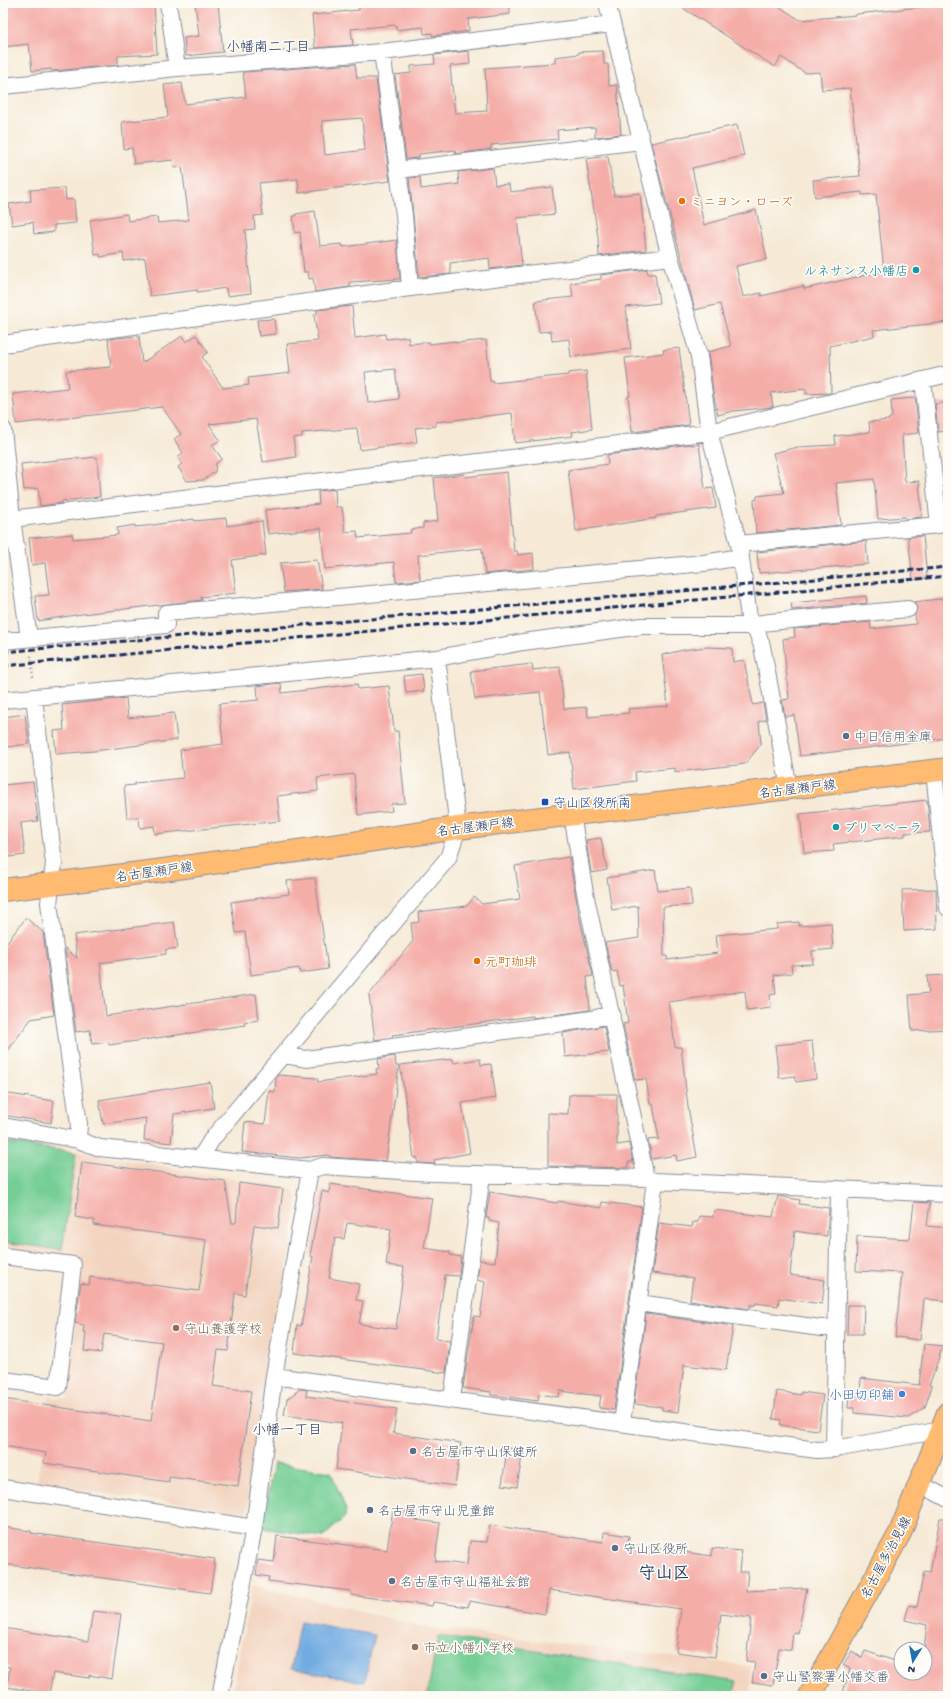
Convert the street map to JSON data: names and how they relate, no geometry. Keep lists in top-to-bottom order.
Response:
{
  "streets": {
    "main road": ["名古屋瀬戸線", "名古屋多治見線"]
  },
  "districts": ["小幡南二丁目", "小幡一丁目", "守山区"],
  "places": {
    "other": [
      "ミニヨン・ローズ",
      "ルネサンス小幡店",
      "中日信用金庫",
      "プリマベーラ",
      "元町珈琲",
      "守山養護学校",
      "小田切印舗",
      "名古屋市守山保健所",
      "名古屋市守山児童館",
      "守山区役所",
      "名古屋市守山福祉会館",
      "市立小幡小学校",
      "守山警察署小幡交番"
    ],
    "transit": ["守山区役所南"]
  },
  "north": "bottom"
}
